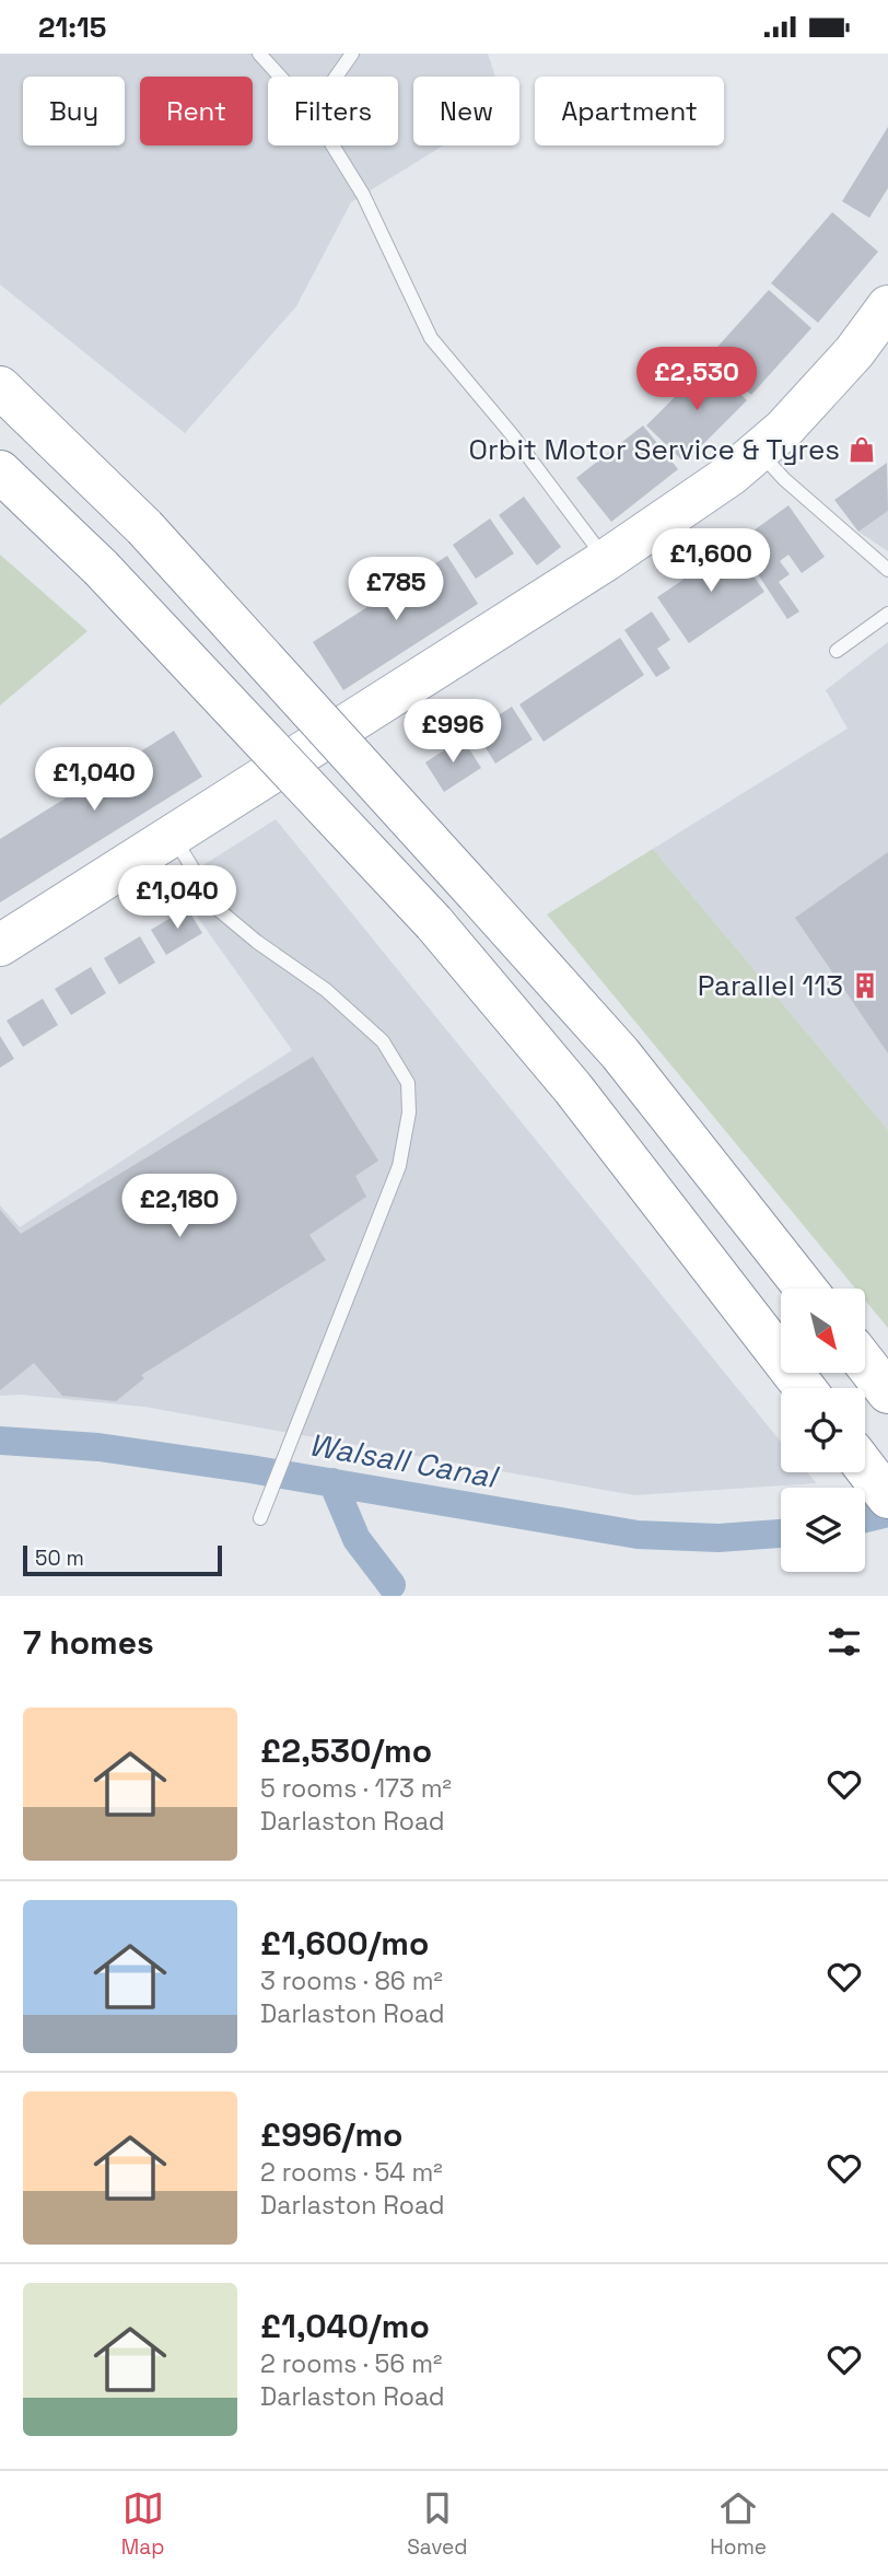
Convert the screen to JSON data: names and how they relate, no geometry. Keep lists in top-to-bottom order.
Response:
{
  "water": ["Walsall Canal"],
  "places": {
    "shop": ["Orbit Motor Service & Tyres"],
    "building": ["Parallel 113"]
  },
  "scale_bar": "50 m",
  "north": "bottom right",
  "page": {
    "status": "21:15",
    "chip": [
      "Buy",
      "Rent",
      "Filters",
      "New",
      "Apartment"
    ],
    "price": [
      "£2,530",
      "£1,600",
      "£785",
      "£996",
      "£1,040",
      "£1,040",
      "£2,180"
    ],
    "scale": "50 m",
    "heading": "7 homes",
    "list": [
      {
        "name": "£2,530/mo",
        "note": "5 rooms · 173 m² · Darlaston Road"
      },
      {
        "name": "£1,600/mo",
        "note": "3 rooms · 86 m² · Darlaston Road"
      },
      {
        "name": "£996/mo",
        "note": "2 rooms · 54 m² · Darlaston Road"
      },
      {
        "name": "£1,040/mo",
        "note": "2 rooms · 56 m² · Darlaston Road"
      }
    ],
    "tabs": ["Map", "Saved", "Home"]
  }
}
